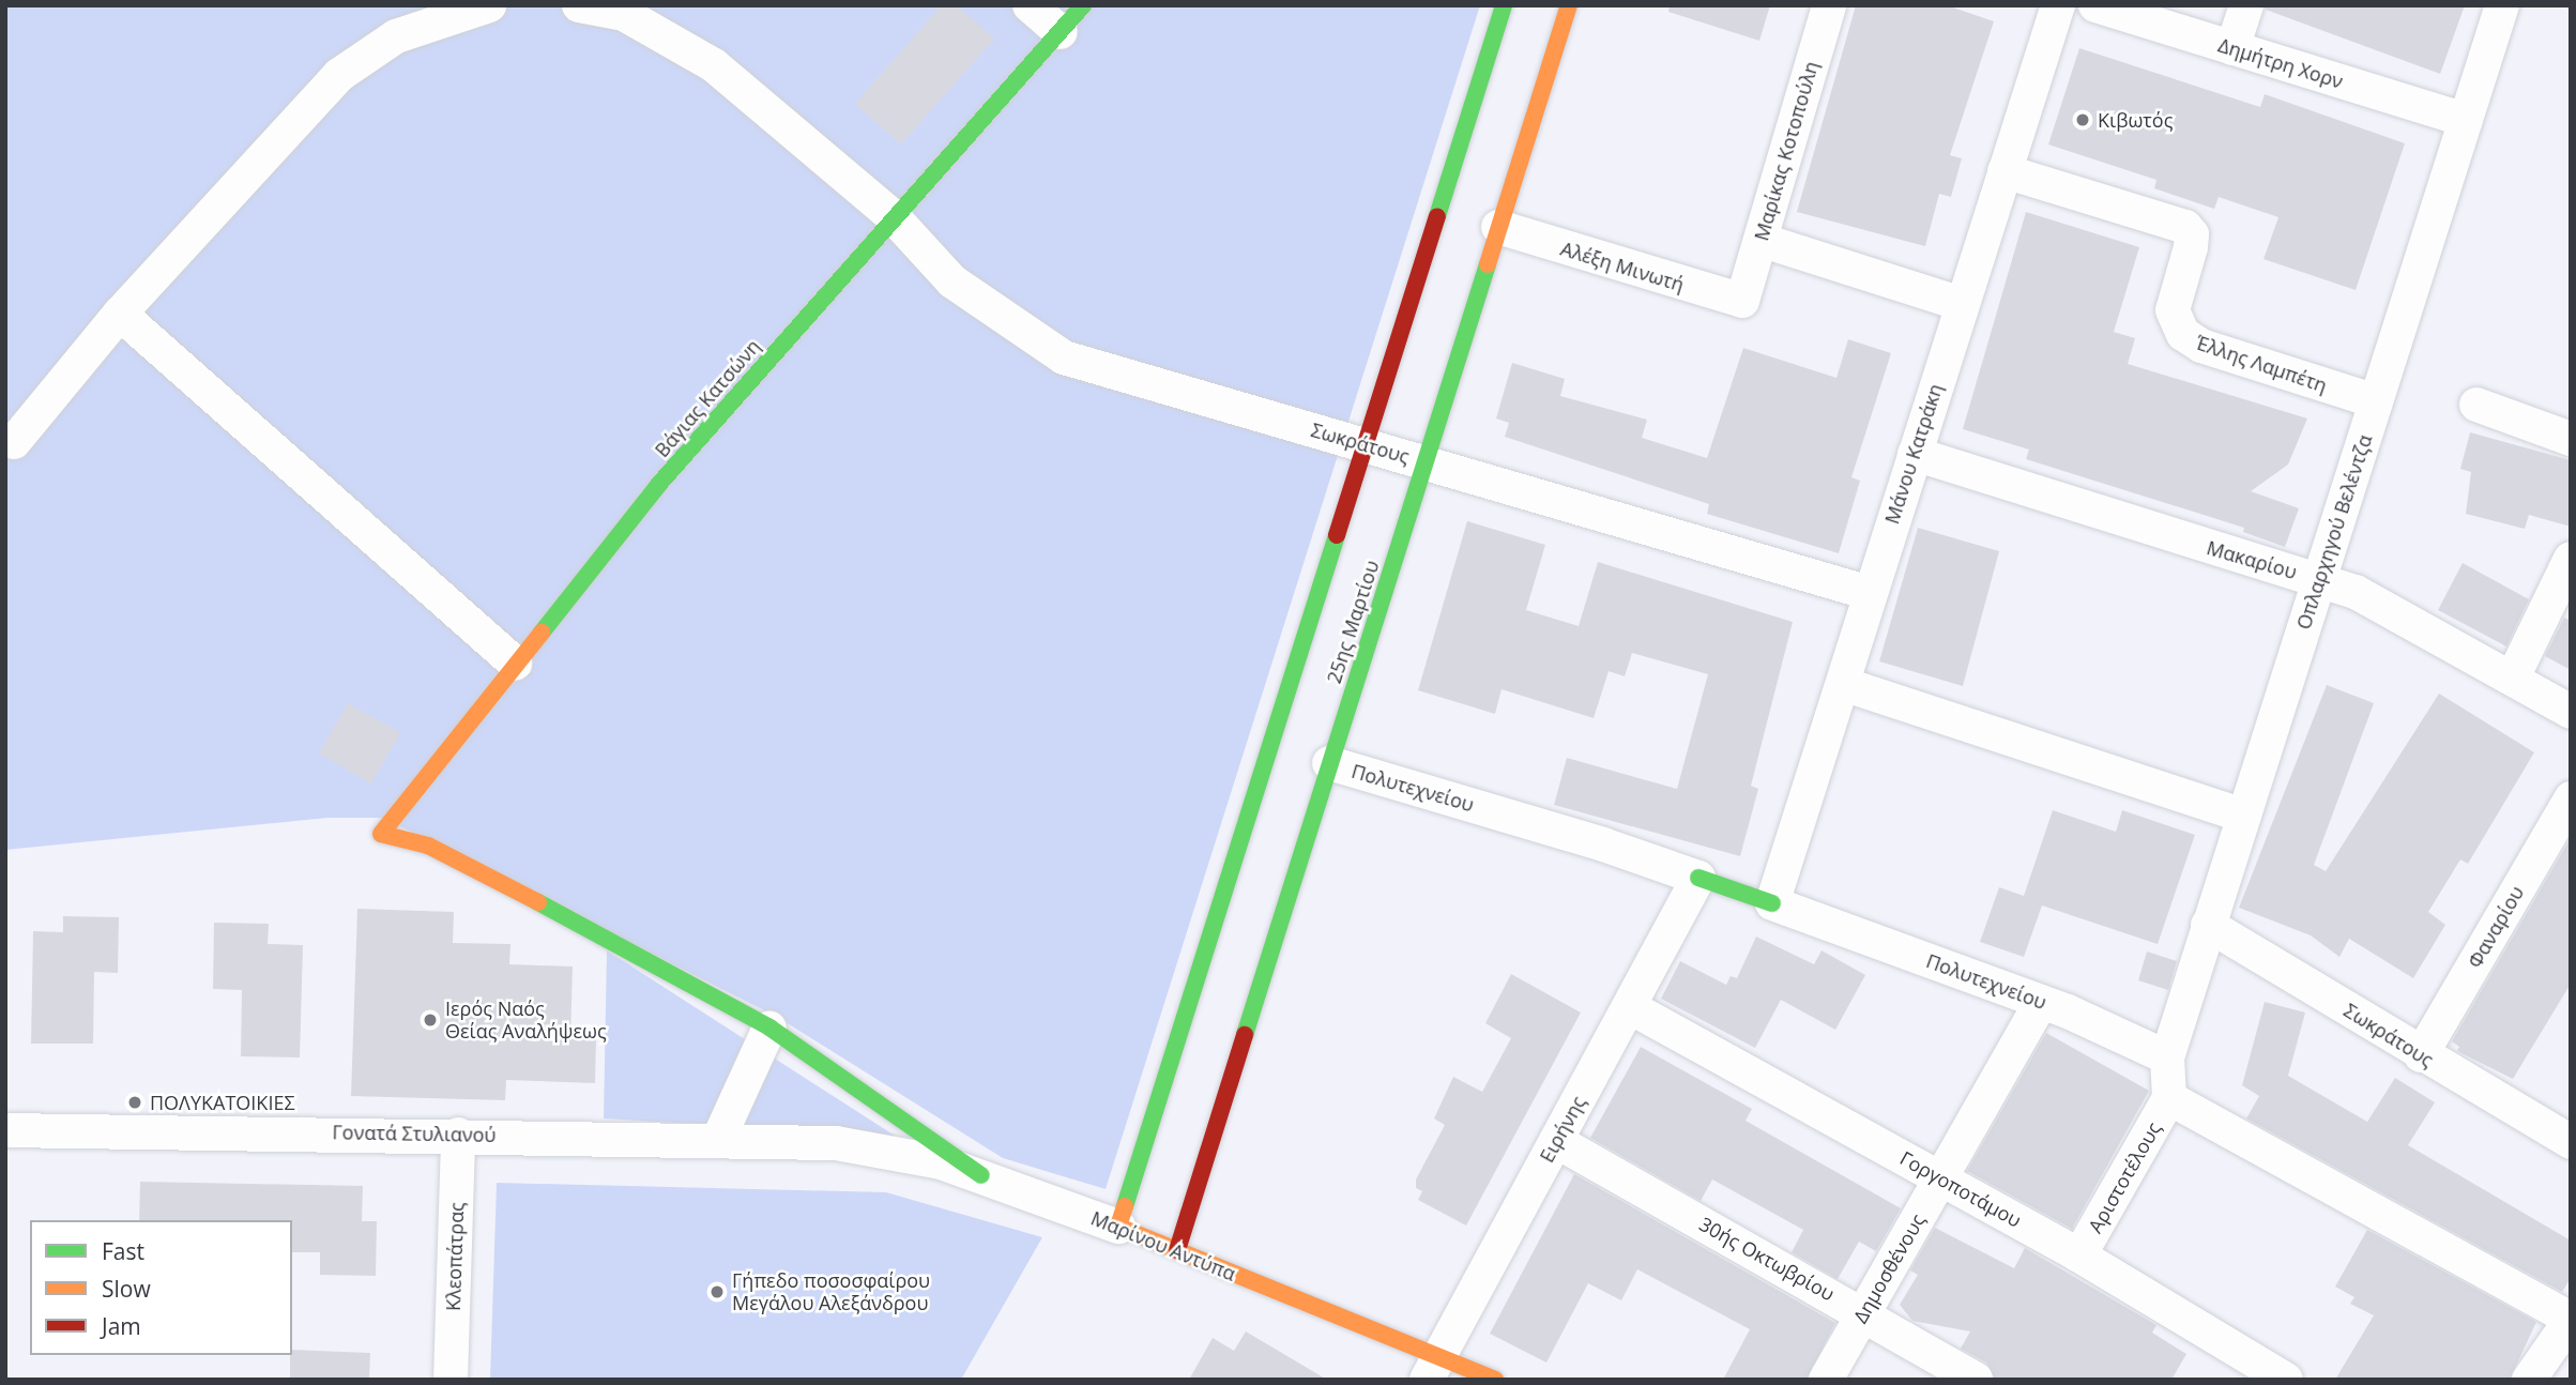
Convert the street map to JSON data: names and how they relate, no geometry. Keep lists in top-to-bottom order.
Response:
{
  "streets": {
    "street": [
      "Δημήτρη Χορν",
      "Μαρίκας Κοτοπούλη",
      "Αλέξη Μινωτή",
      "Έλλης Λαμπέτη",
      "Βάγιας Κατσώνη",
      "Σωκράτους",
      "Μάνου Κατράκη",
      "Οπλαρχηγού Βελέντζα",
      "Μακαρίου",
      "25ης Μαρτίου",
      "Πολυτεχνείου",
      "Φαναρίου",
      "Ειρήνης",
      "Γονατά Στυλιανού",
      "Αριστοτέλους",
      "Γοργοποτάμου",
      "Μαρίνου Αντύπα",
      "Κλεοπάτρας",
      "30ής Οκτωβρίου",
      "Δημοσθένους"
    ]
  },
  "crossings": [
    ["Δημήτρη Χορν", "Οπλαρχηγού Βελέντζα"],
    ["Μαρίκας Κοτοπούλη", "Αλέξη Μινωτή"],
    ["Αλέξη Μινωτή", "25ης Μαρτίου"],
    ["Έλλης Λαμπέτη", "Μάνου Κατράκη"],
    ["Έλλης Λαμπέτη", "Οπλαρχηγού Βελέντζα"],
    ["Βάγιας Κατσώνη", "Σωκράτους"],
    ["Σωκράτους", "Μάνου Κατράκη"],
    ["Σωκράτους", "Οπλαρχηγού Βελέντζα"],
    ["Σωκράτους", "25ης Μαρτίου"],
    ["Σωκράτους", "Φαναρίου"],
    ["Μάνου Κατράκη", "Μακαρίου"],
    ["Μάνου Κατράκη", "Πολυτεχνείου"],
    ["Οπλαρχηγού Βελέντζα", "Μακαρίου"],
    ["Οπλαρχηγού Βελέντζα", "Πολυτεχνείου"],
    ["25ης Μαρτίου", "Πολυτεχνείου"],
    ["25ης Μαρτίου", "Μαρίνου Αντύπα"],
    ["Πολυτεχνείου", "Ειρήνης"],
    ["Πολυτεχνείου", "Δημοσθένους"],
    ["Ειρήνης", "Γοργοποτάμου"],
    ["Ειρήνης", "Μαρίνου Αντύπα"],
    ["Ειρήνης", "30ής Οκτωβρίου"],
    ["Γονατά Στυλιανού", "Μαρίνου Αντύπα"],
    ["Γονατά Στυλιανού", "Κλεοπάτρας"],
    ["Αριστοτέλους", "Γοργοποτάμου"],
    ["Γοργοποτάμου", "Δημοσθένους"],
    ["30ής Οκτωβρίου", "Δημοσθένους"]
  ],
  "places": [
    "Κιβωτός",
    "Ιερός Ναός Θείας Αναλήψεως",
    "ΠΟΛΥΚΑΤΟΙΚΙΕΣ",
    "Γήπεδο ποσοσφαίρου Μεγάλου Αλεξάνδρου"
  ],
  "legend": ["Fast", "Slow", "Jam"]
}
